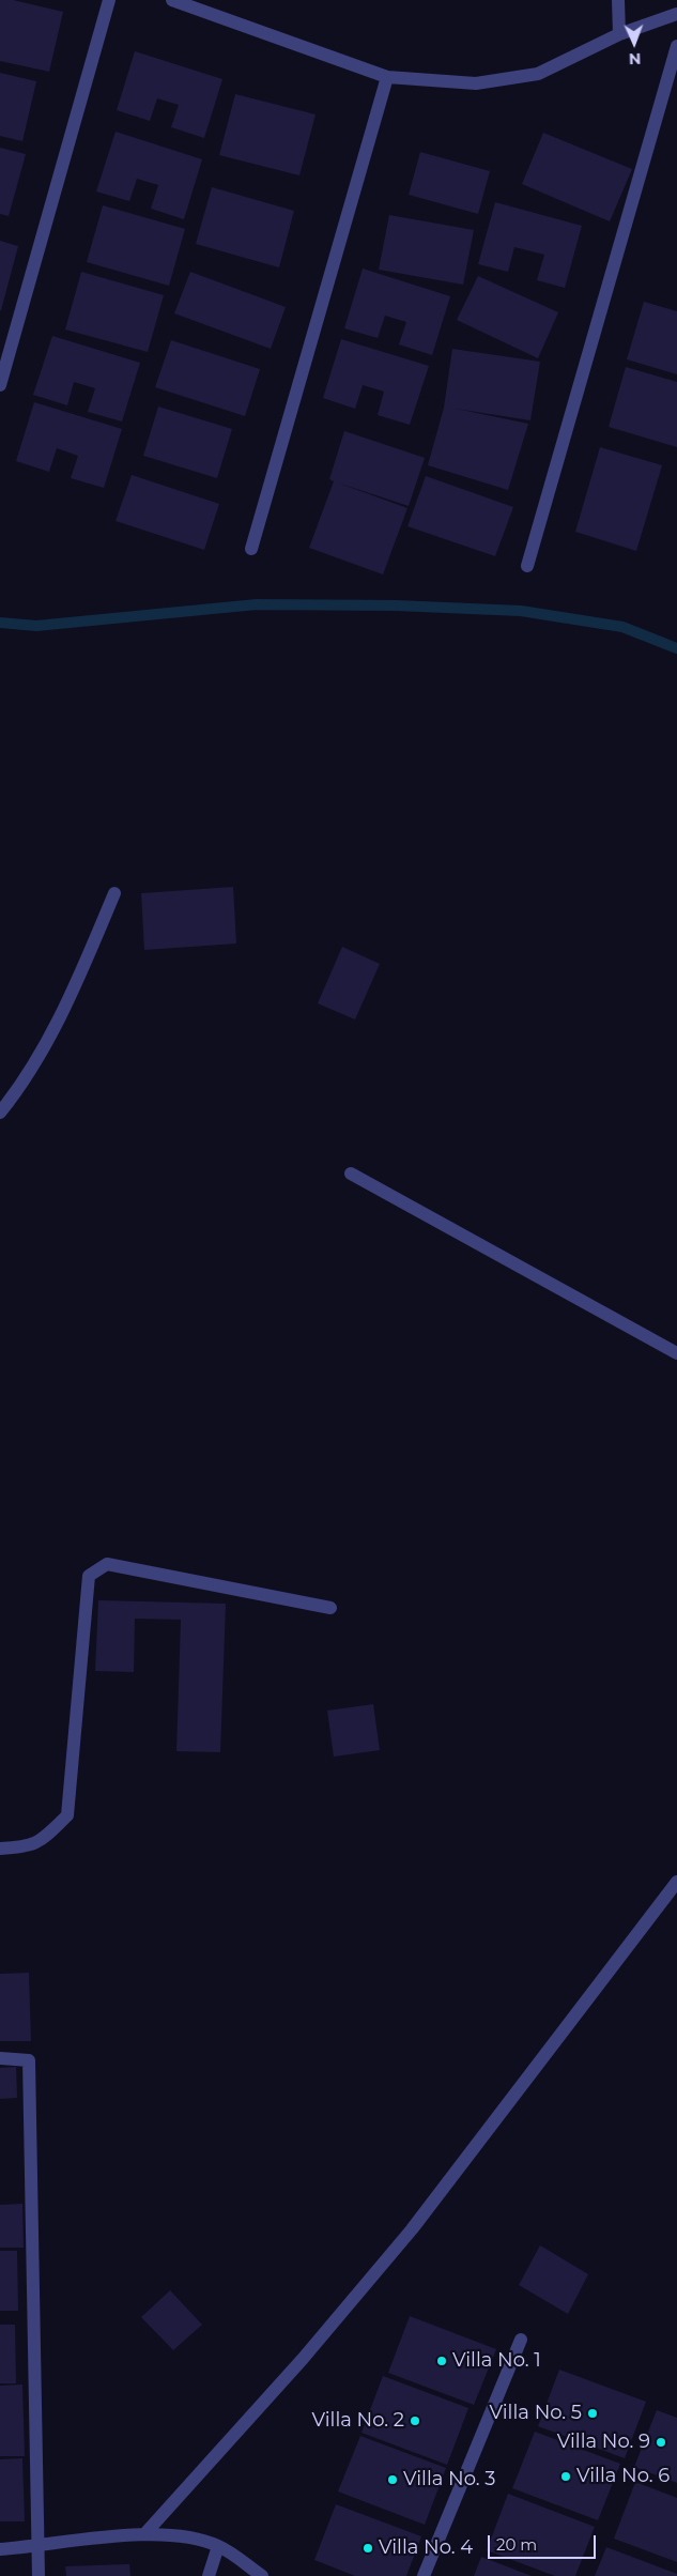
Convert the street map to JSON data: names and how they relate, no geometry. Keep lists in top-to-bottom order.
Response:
{
  "places": [
    "Villa No. 1",
    "Villa No. 5",
    "Villa No. 2",
    "Villa No. 9",
    "Villa No. 6",
    "Villa No. 3",
    "Villa No. 4"
  ],
  "scale_bar": "20 m",
  "north": "bottom"
}
